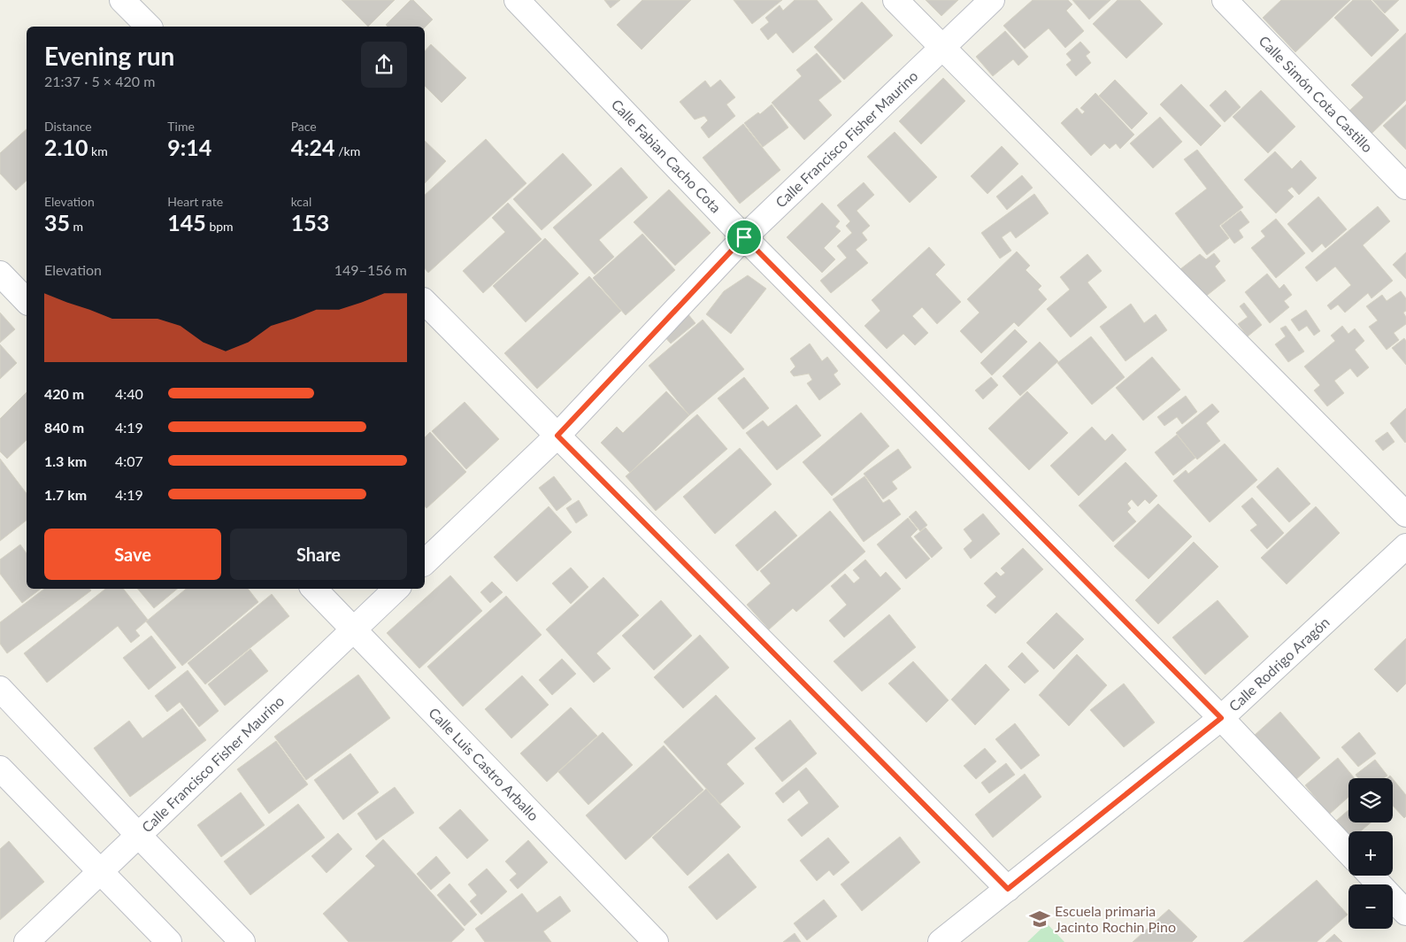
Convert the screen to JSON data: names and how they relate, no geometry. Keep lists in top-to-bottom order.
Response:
{
  "streets": {
    "street": [
      "Calle Simón Cota Castillo",
      "Calle Francisco Fisher Maurino",
      "Calle Fabian Cacho Cota",
      "Calle Rodrigo Aragón",
      "Calle Luis Castro Arballo"
    ]
  },
  "crossings": [
    ["Calle Francisco Fisher Maurino", "Calle Fabian Cacho Cota"],
    ["Calle Francisco Fisher Maurino", "Calle Luis Castro Arballo"],
    ["Calle Fabian Cacho Cota", "Calle Rodrigo Aragón"]
  ],
  "places": {
    "school or university": ["Escuela primaria Jacinto Rochin Pino"]
  },
  "page": {
    "heading": ["Evening run", "21:37 · 5 × 420 m"],
    "stats": [
      ["Distance", "2.10 km"],
      ["Time", "9:14"],
      ["Pace", "4:24 /km"],
      ["Elevation", "35 m"],
      ["Heart rate", "145 bpm"],
      ["kcal", "153"]
    ],
    "chart": ["Elevation", "149–156 m"],
    "list": [
      {
        "name": "420 m",
        "note": "4:40"
      },
      {
        "name": "840 m",
        "note": "4:19"
      },
      {
        "name": "1.3 km",
        "note": "4:07"
      },
      {
        "name": "1.7 km",
        "note": "4:19"
      }
    ],
    "buttons": ["Save", "Share"],
    "map_buttons": ["+", "−"]
  }
}
